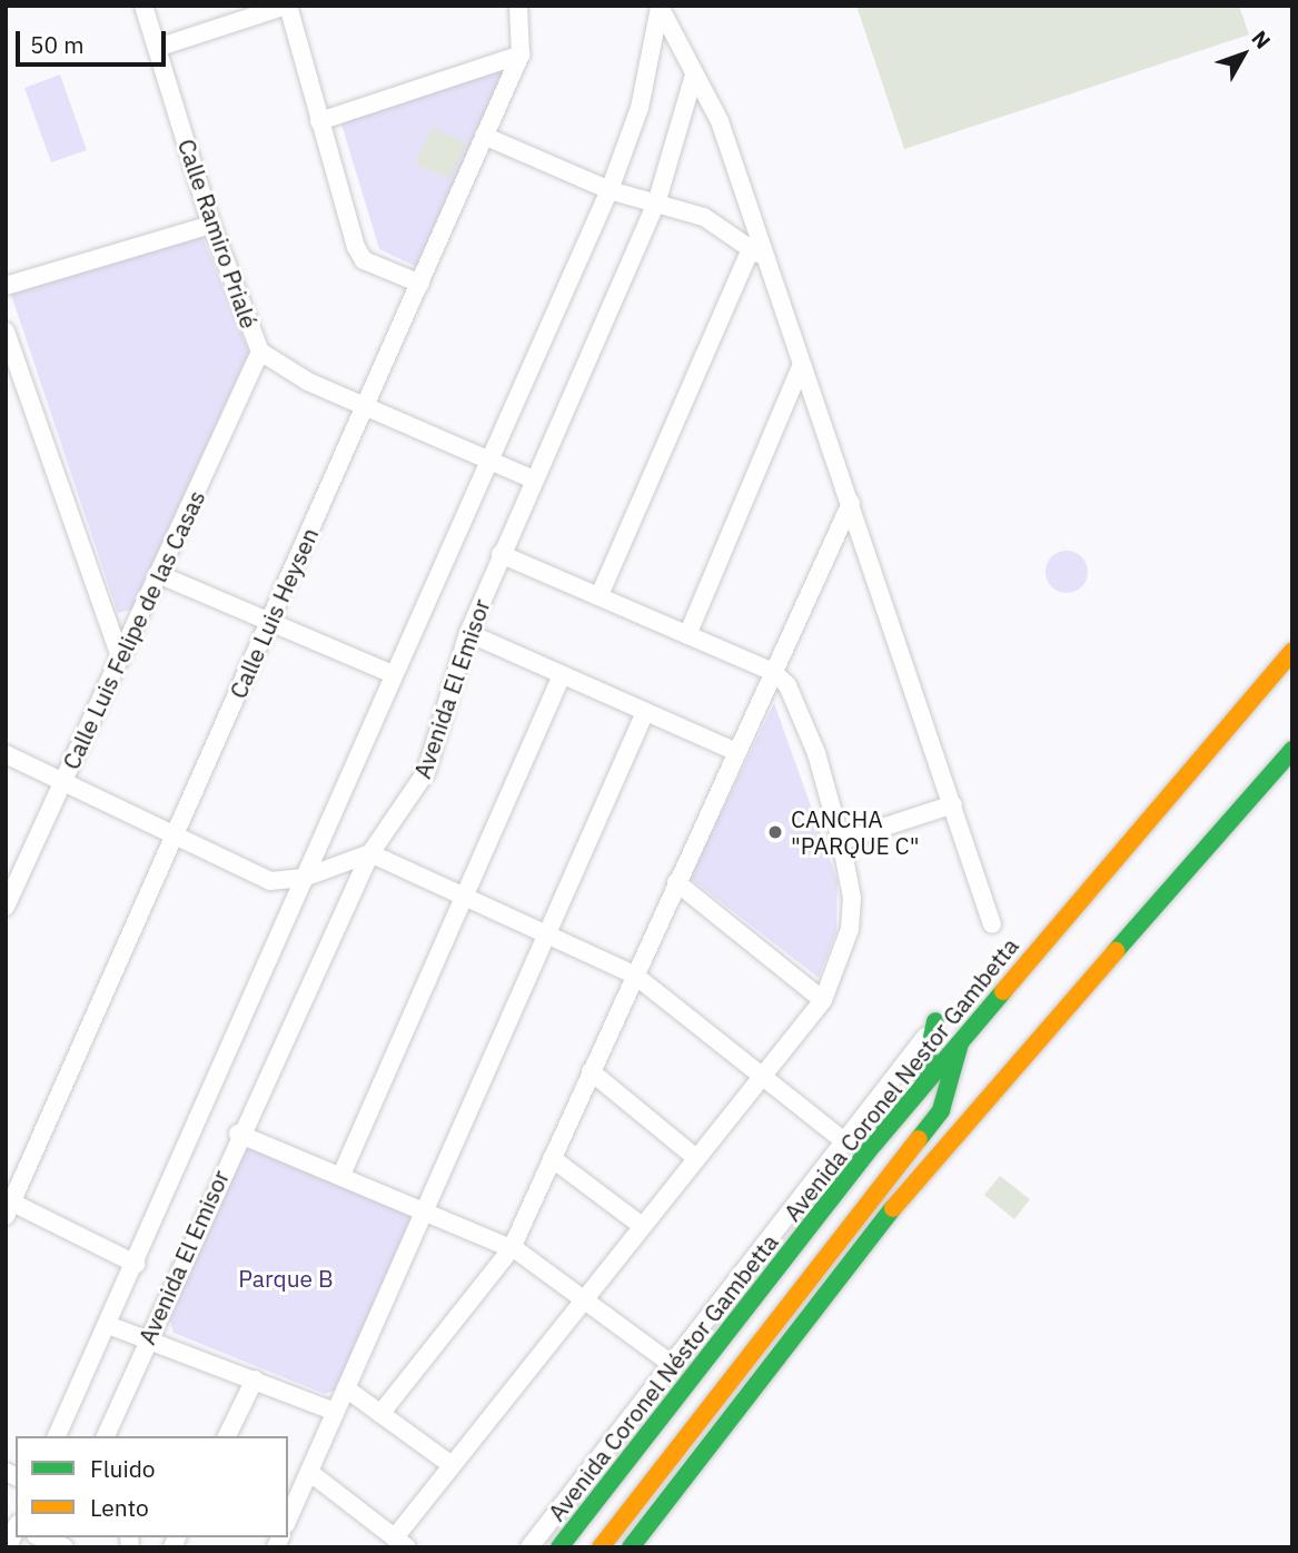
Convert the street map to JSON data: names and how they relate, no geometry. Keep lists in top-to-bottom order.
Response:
{
  "streets": {
    "highway": ["Avenida Coronel Nestor Gambetta"],
    "street": [
      "Calle Ramiro Prialé",
      "Calle Luis Heysen",
      "Calle Luis Felipe de las Casas",
      "Avenida El Emisor",
      "Avenida Coronel Néstor Gambetta"
    ]
  },
  "crossings": [
    ["Calle Ramiro Prialé", "Calle Luis Heysen"],
    ["Calle Ramiro Prialé", "Calle Luis Felipe de las Casas"],
    ["Calle Ramiro Prialé", "Avenida El Emisor"]
  ],
  "parks": ["Parque B"],
  "places": ["CANCHA \"PARQUE C\""],
  "legend": ["Fluido", "Lento"],
  "scale_bar": "50 m",
  "north": "top right"
}
